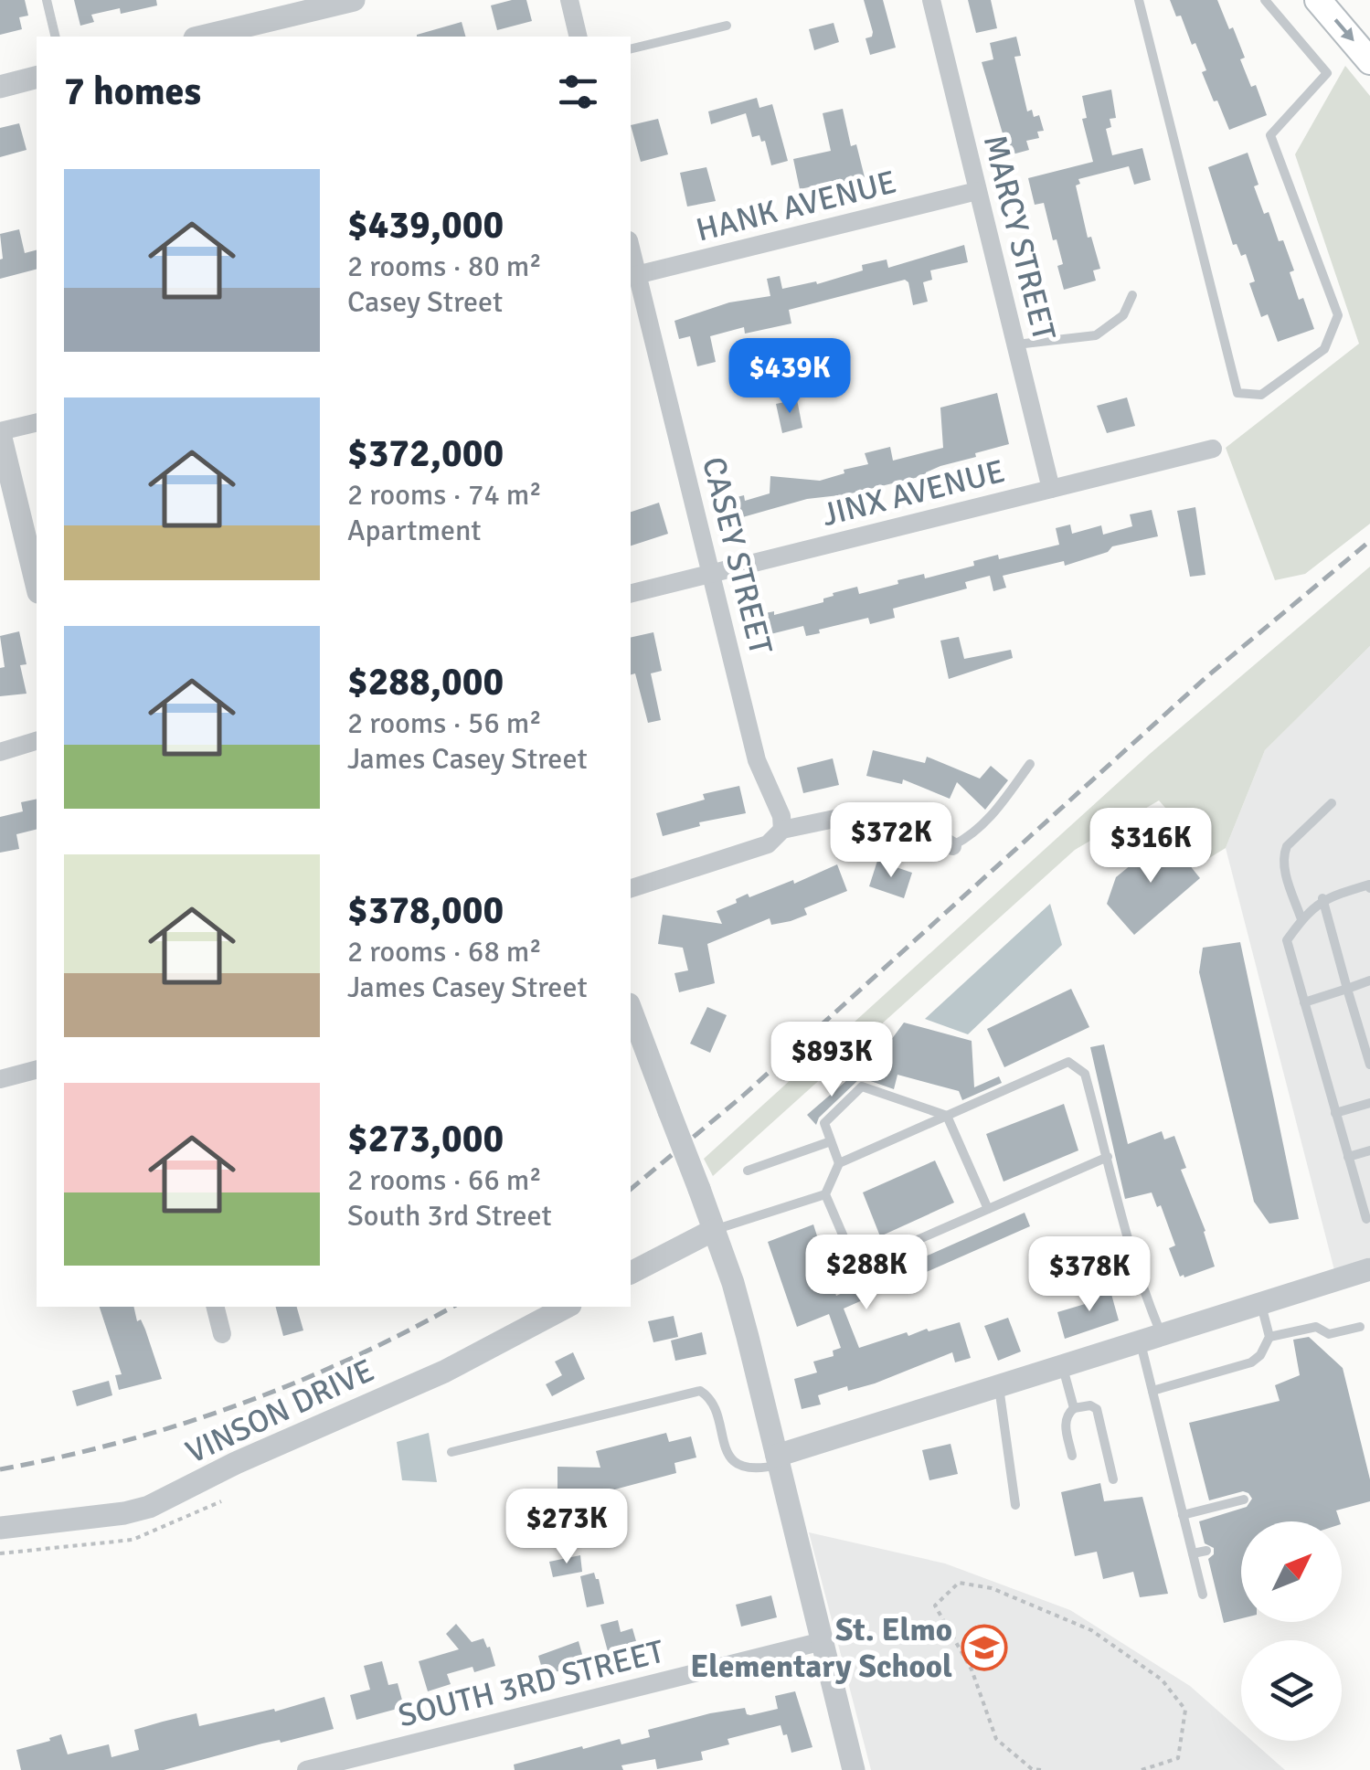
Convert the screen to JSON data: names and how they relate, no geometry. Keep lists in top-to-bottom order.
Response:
{
  "streets": {
    "street": [
      "HANK AVENUE",
      "MARCY STREET",
      "JINX AVENUE",
      "CASEY STREET",
      "VINSON DRIVE",
      "SOUTH 3RD STREET"
    ]
  },
  "crossings": [
    ["HANK AVENUE", "MARCY STREET"],
    ["HANK AVENUE", "CASEY STREET"],
    ["MARCY STREET", "JINX AVENUE"],
    ["JINX AVENUE", "CASEY STREET"]
  ],
  "places": {
    "school or university": ["St. Elmo Elementary School"]
  },
  "north": "top right",
  "page": {
    "heading": "7 homes",
    "list": [
      {
        "name": "$439,000",
        "note": "2 rooms · 80 m² · Casey Street"
      },
      {
        "name": "$372,000",
        "note": "2 rooms · 74 m² · Apartment"
      },
      {
        "name": "$288,000",
        "note": "2 rooms · 56 m² · James Casey Street"
      },
      {
        "name": "$378,000",
        "note": "2 rooms · 68 m² · James Casey Street"
      },
      {
        "name": "$273,000",
        "note": "2 rooms · 66 m² · South 3rd Street"
      }
    ],
    "price": [
      "$439K",
      "$372K",
      "$316K",
      "$893K",
      "$288K",
      "$378K",
      "$273K"
    ]
  }
}
